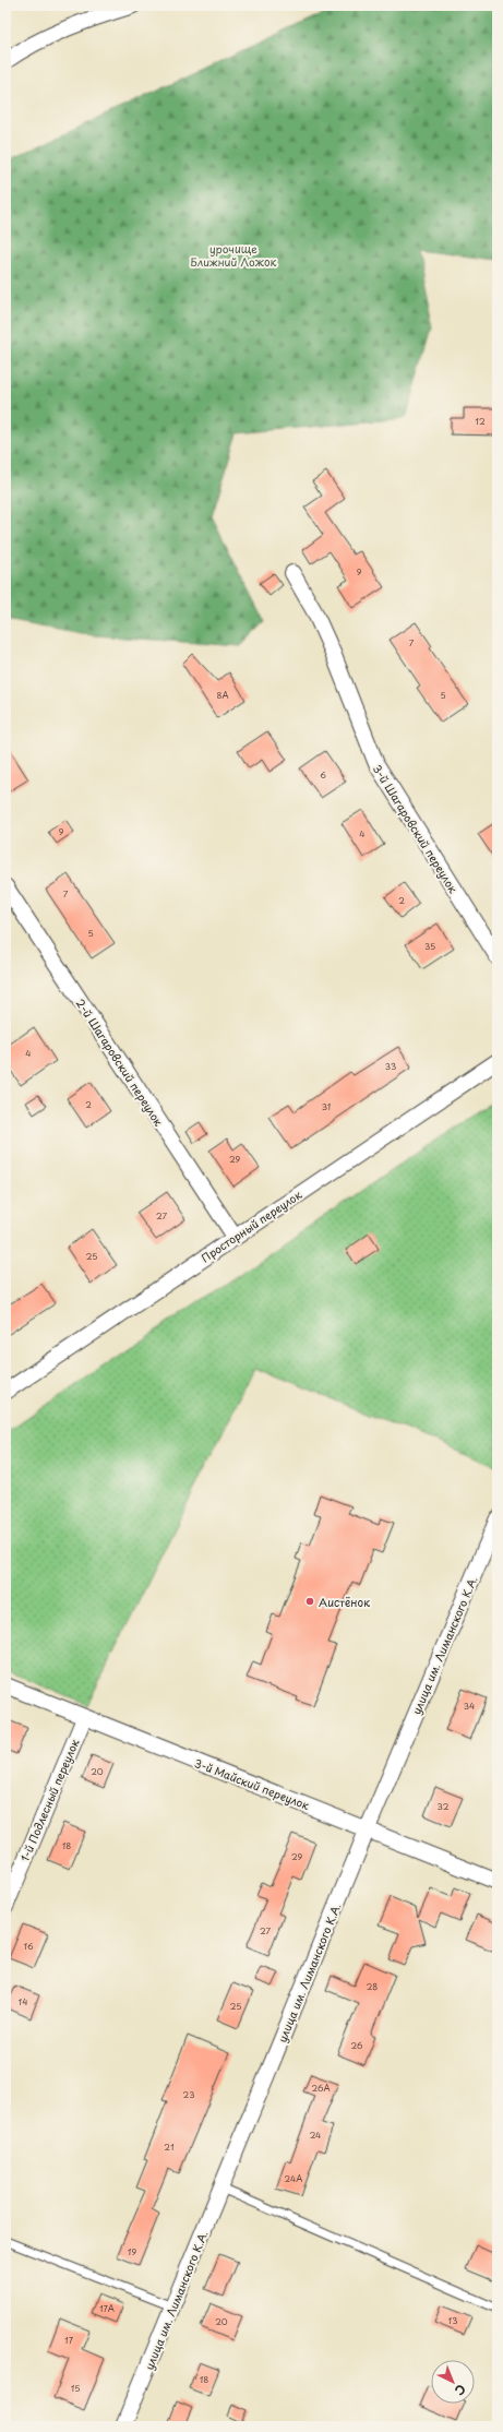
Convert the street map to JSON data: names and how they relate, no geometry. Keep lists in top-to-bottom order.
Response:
{
  "streets": {
    "street": [
      "3-й Шагаровский переулок",
      "2-й Шагаровский переулок",
      "Просторный переулок",
      "улица им. Лиманского К.А.",
      "3-й Майский переулок",
      "1-й Подлесный переулок"
    ]
  },
  "crossings": [
    ["2-й Шагаровский переулок", "Просторный переулок"],
    ["улица им. Лиманского К.А.", "3-й Майский переулок"],
    ["3-й Майский переулок", "1-й Подлесный переулок"]
  ],
  "parks": ["урочище Ближний Ложок"],
  "places": ["Аистёнок"],
  "house_numbers": [
    "12",
    "9",
    "7",
    "8А",
    "5",
    "6",
    "9",
    "4",
    "7",
    "2",
    "5",
    "35",
    "4",
    "33",
    "2",
    "31",
    "29",
    "27",
    "25",
    "34",
    "20",
    "32",
    "18",
    "29",
    "27",
    "16",
    "28",
    "14",
    "25",
    "26",
    "26А",
    "23",
    "24",
    "21",
    "24А",
    "19",
    "17А",
    "13",
    "20",
    "17",
    "18",
    "15"
  ],
  "north": "bottom right"
}
